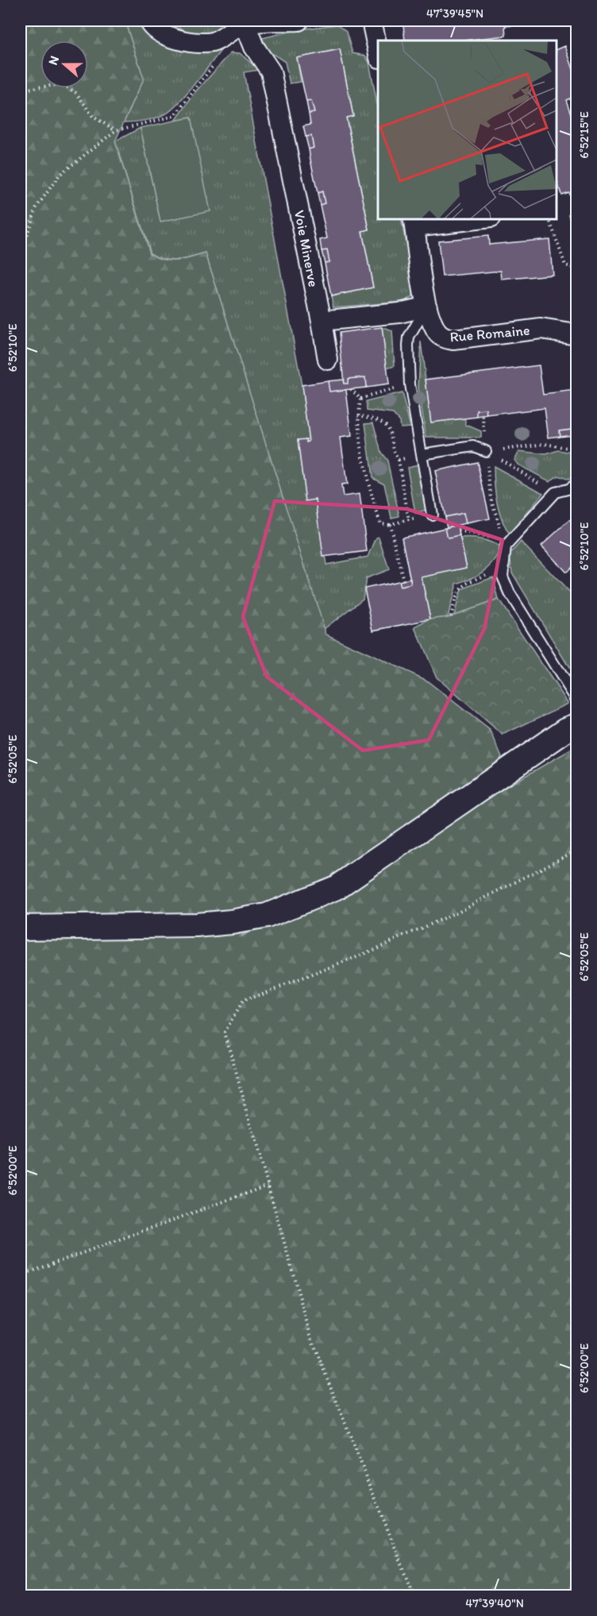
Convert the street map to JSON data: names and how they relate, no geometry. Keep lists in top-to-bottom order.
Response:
{
  "streets": {
    "street": ["Voie Minerve", "Rue Romaine"]
  },
  "north": "left",
  "coordinates": [
    "47°39'45\"N",
    "6°52'15\"E",
    "6°52'10\"E",
    "6°52'05\"E",
    "6°52'00\"E",
    "47°39'40\"N"
  ]
}
